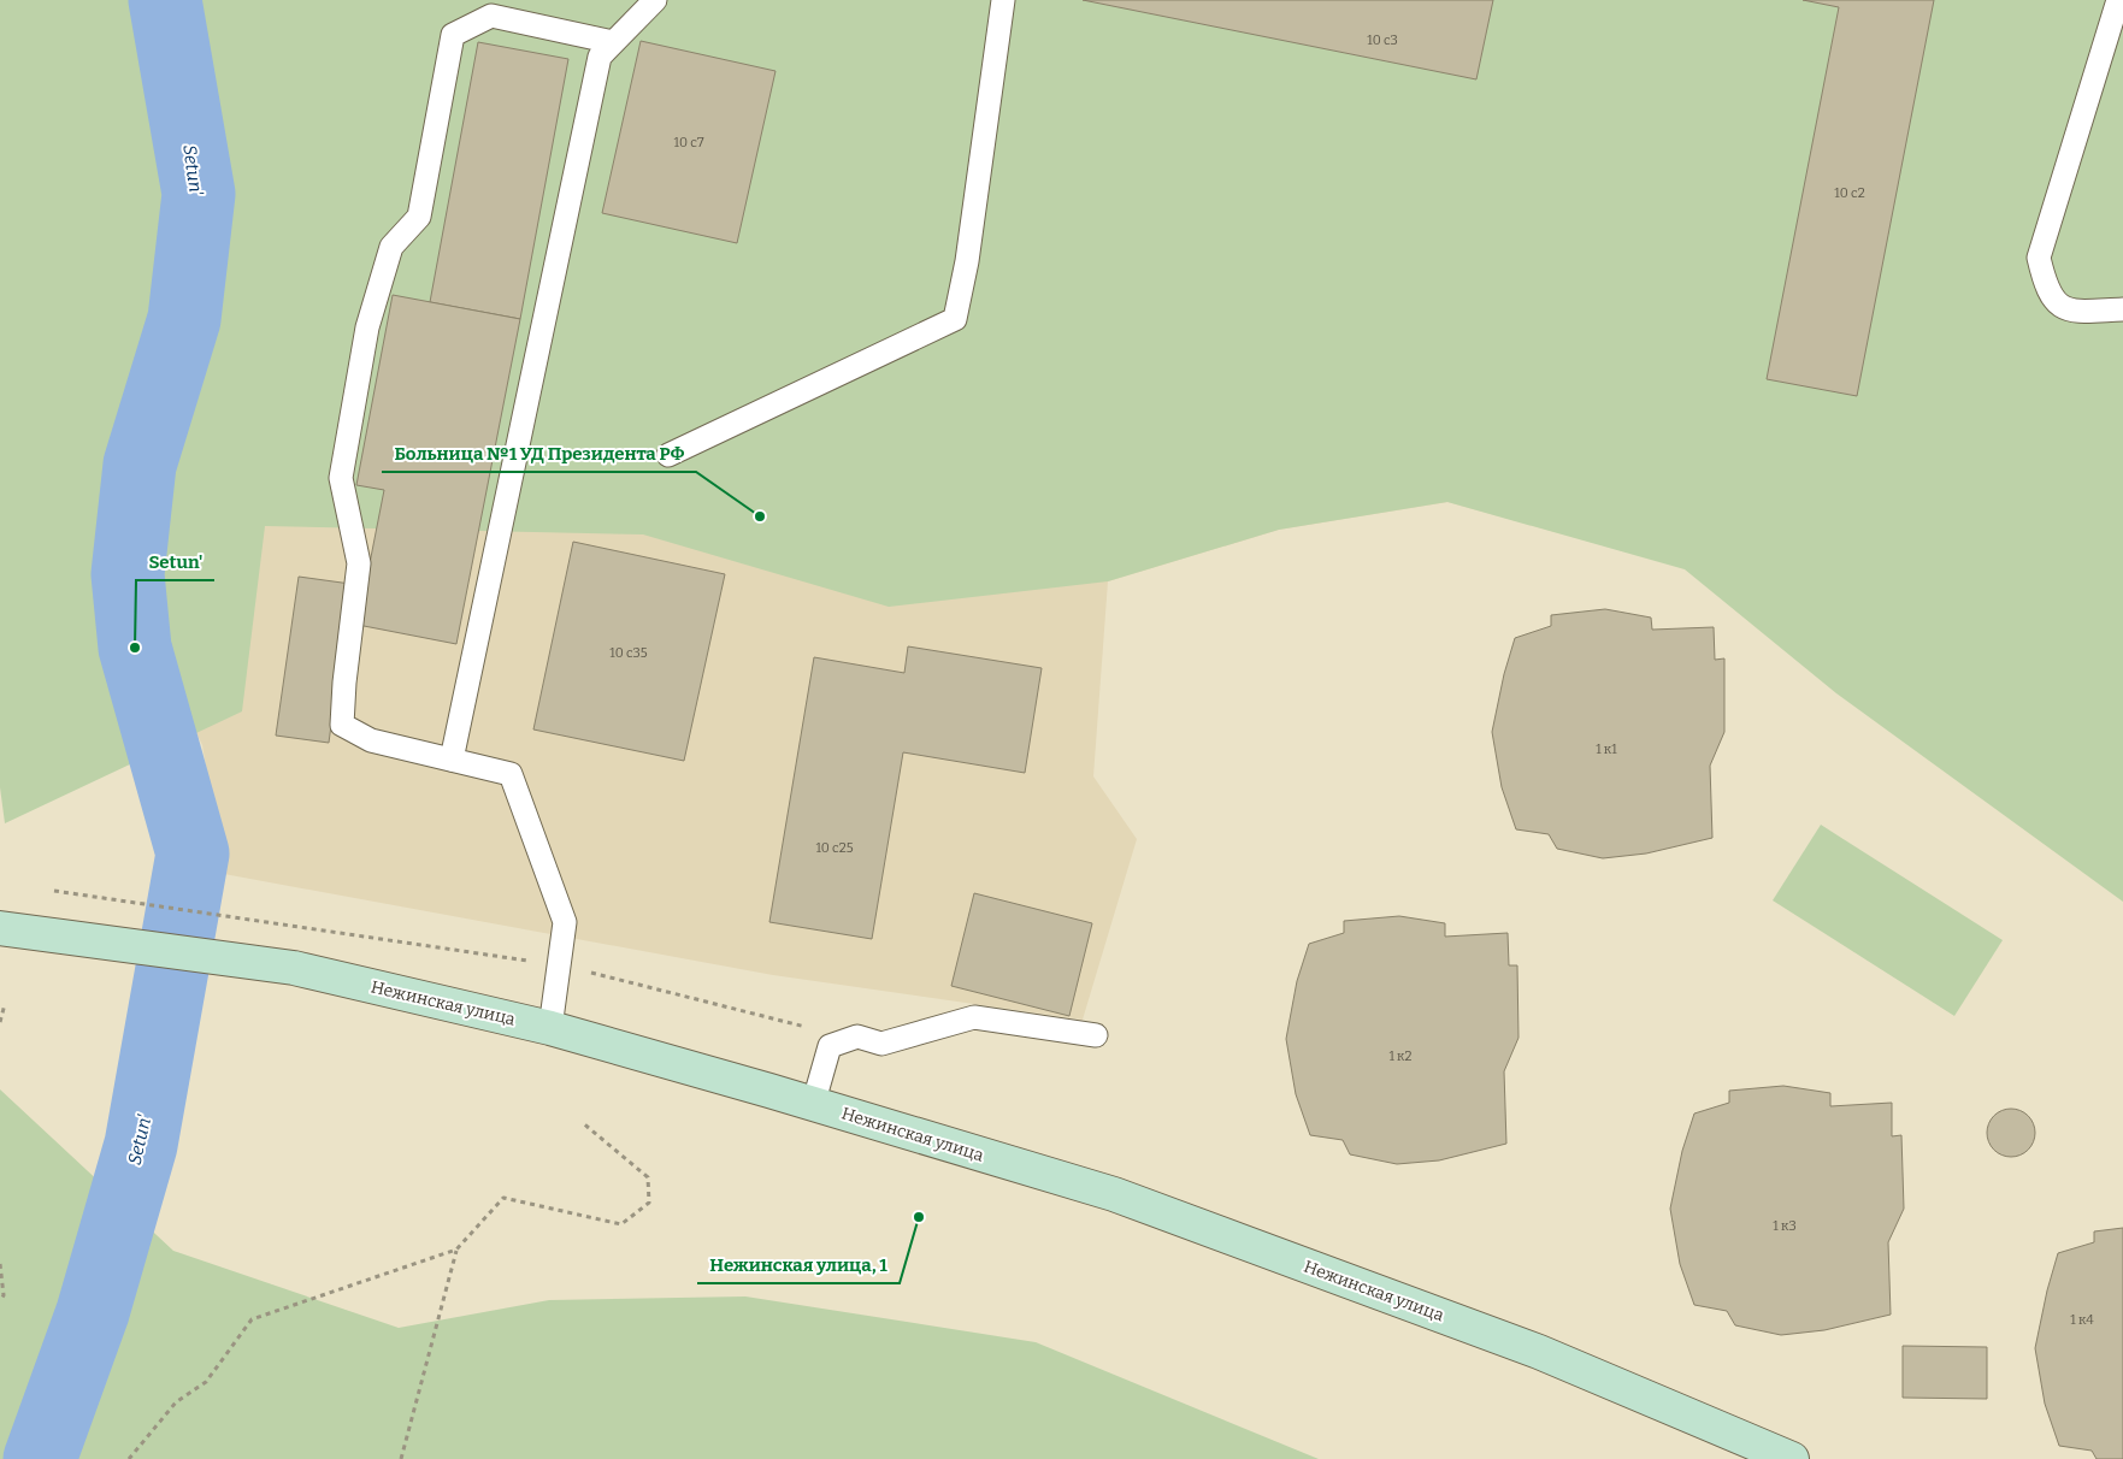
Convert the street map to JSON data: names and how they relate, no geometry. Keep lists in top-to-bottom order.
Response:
{
  "streets": {
    "street": ["Нежинская улица"]
  },
  "water": ["Setun'"],
  "places": ["Больница №1 УД Президента РФ", "Setun'", "Нежинская улица, 1"],
  "house_numbers": [
    "10 с3",
    "10 с7",
    "10 с2",
    "10 с35",
    "1 к1",
    "10 с25",
    "1 к2",
    "1 к3",
    "1 к4"
  ]
}
